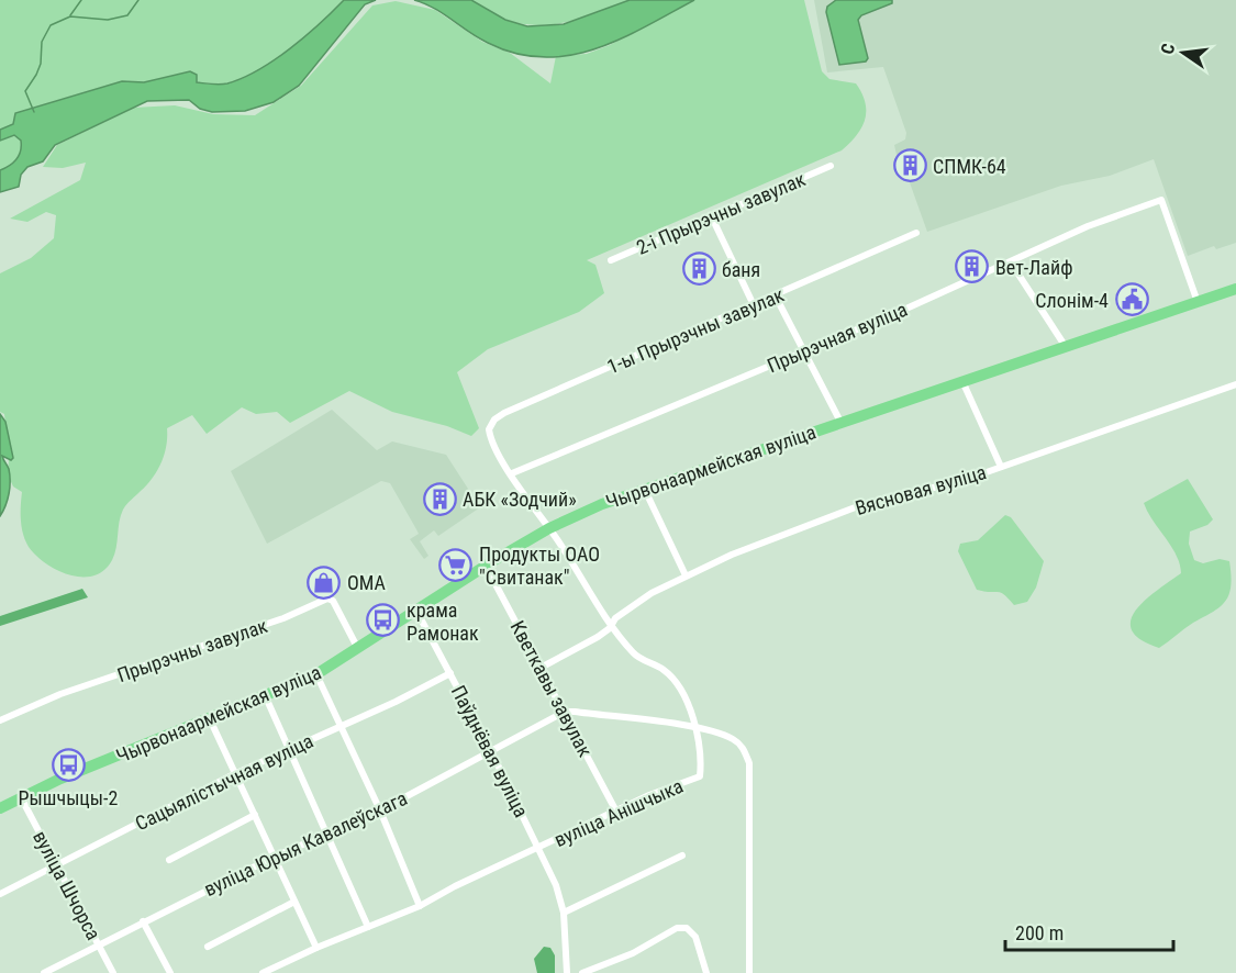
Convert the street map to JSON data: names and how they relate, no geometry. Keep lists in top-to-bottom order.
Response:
{
  "streets": {
    "highway": ["Чырвонаармейская вуліца"],
    "street": [
      "2-і Прырэчны завулак",
      "1-ы Прырэчны завулак",
      "Прырэчная вуліца",
      "Вясновая вуліца",
      "Прырэчны завулак",
      "Кветкавы завулак",
      "Паўднёвая вуліца",
      "Сацыялістычная вуліца",
      "вуліца Анішчыка",
      "вуліца Юрыя Кавалеўскага",
      "вуліца Шчорса"
    ]
  },
  "crossings": [
    ["1-ы Прырэчны завулак", "вуліца Анішчыка"],
    ["Прырэчная вуліца", "Чырвонаармейская вуліца"],
    ["Прырэчная вуліца", "вуліца Анішчыка"],
    ["Чырвонаармейская вуліца", "Прырэчны завулак"],
    ["Чырвонаармейская вуліца", "Кветкавы завулак"],
    ["Чырвонаармейская вуліца", "Паўднёвая вуліца"],
    ["Чырвонаармейская вуліца", "вуліца Анішчыка"],
    ["Чырвонаармейская вуліца", "вуліца Шчорса"],
    ["Вясновая вуліца", "Кветкавы завулак"],
    ["Вясновая вуліца", "вуліца Анішчыка"],
    ["Кветкавы завулак", "вуліца Анішчыка"],
    ["Кветкавы завулак", "вуліца Юрыя Кавалеўскага"],
    ["Паўднёвая вуліца", "Сацыялістычная вуліца"],
    ["Паўднёвая вуліца", "вуліца Анішчыка"],
    ["Паўднёвая вуліца", "вуліца Юрыя Кавалеўскага"],
    ["Сацыялістычная вуліца", "вуліца Шчорса"],
    ["вуліца Юрыя Кавалеўскага", "вуліца Шчорса"]
  ],
  "places": {
    "building": [
      "СПМК-64",
      "Вет-Лайф",
      "баня",
      "АБК «Зодчий»"
    ],
    "public building": ["Слонім-4"],
    "supermarket": ["Продукты ОАО \"Свитанак\""],
    "shop": ["ОМА"],
    "bus stop": ["крама Рамонак", "Рышчыцы-2"]
  },
  "scale_bar": "200 m",
  "north": "left"
}
